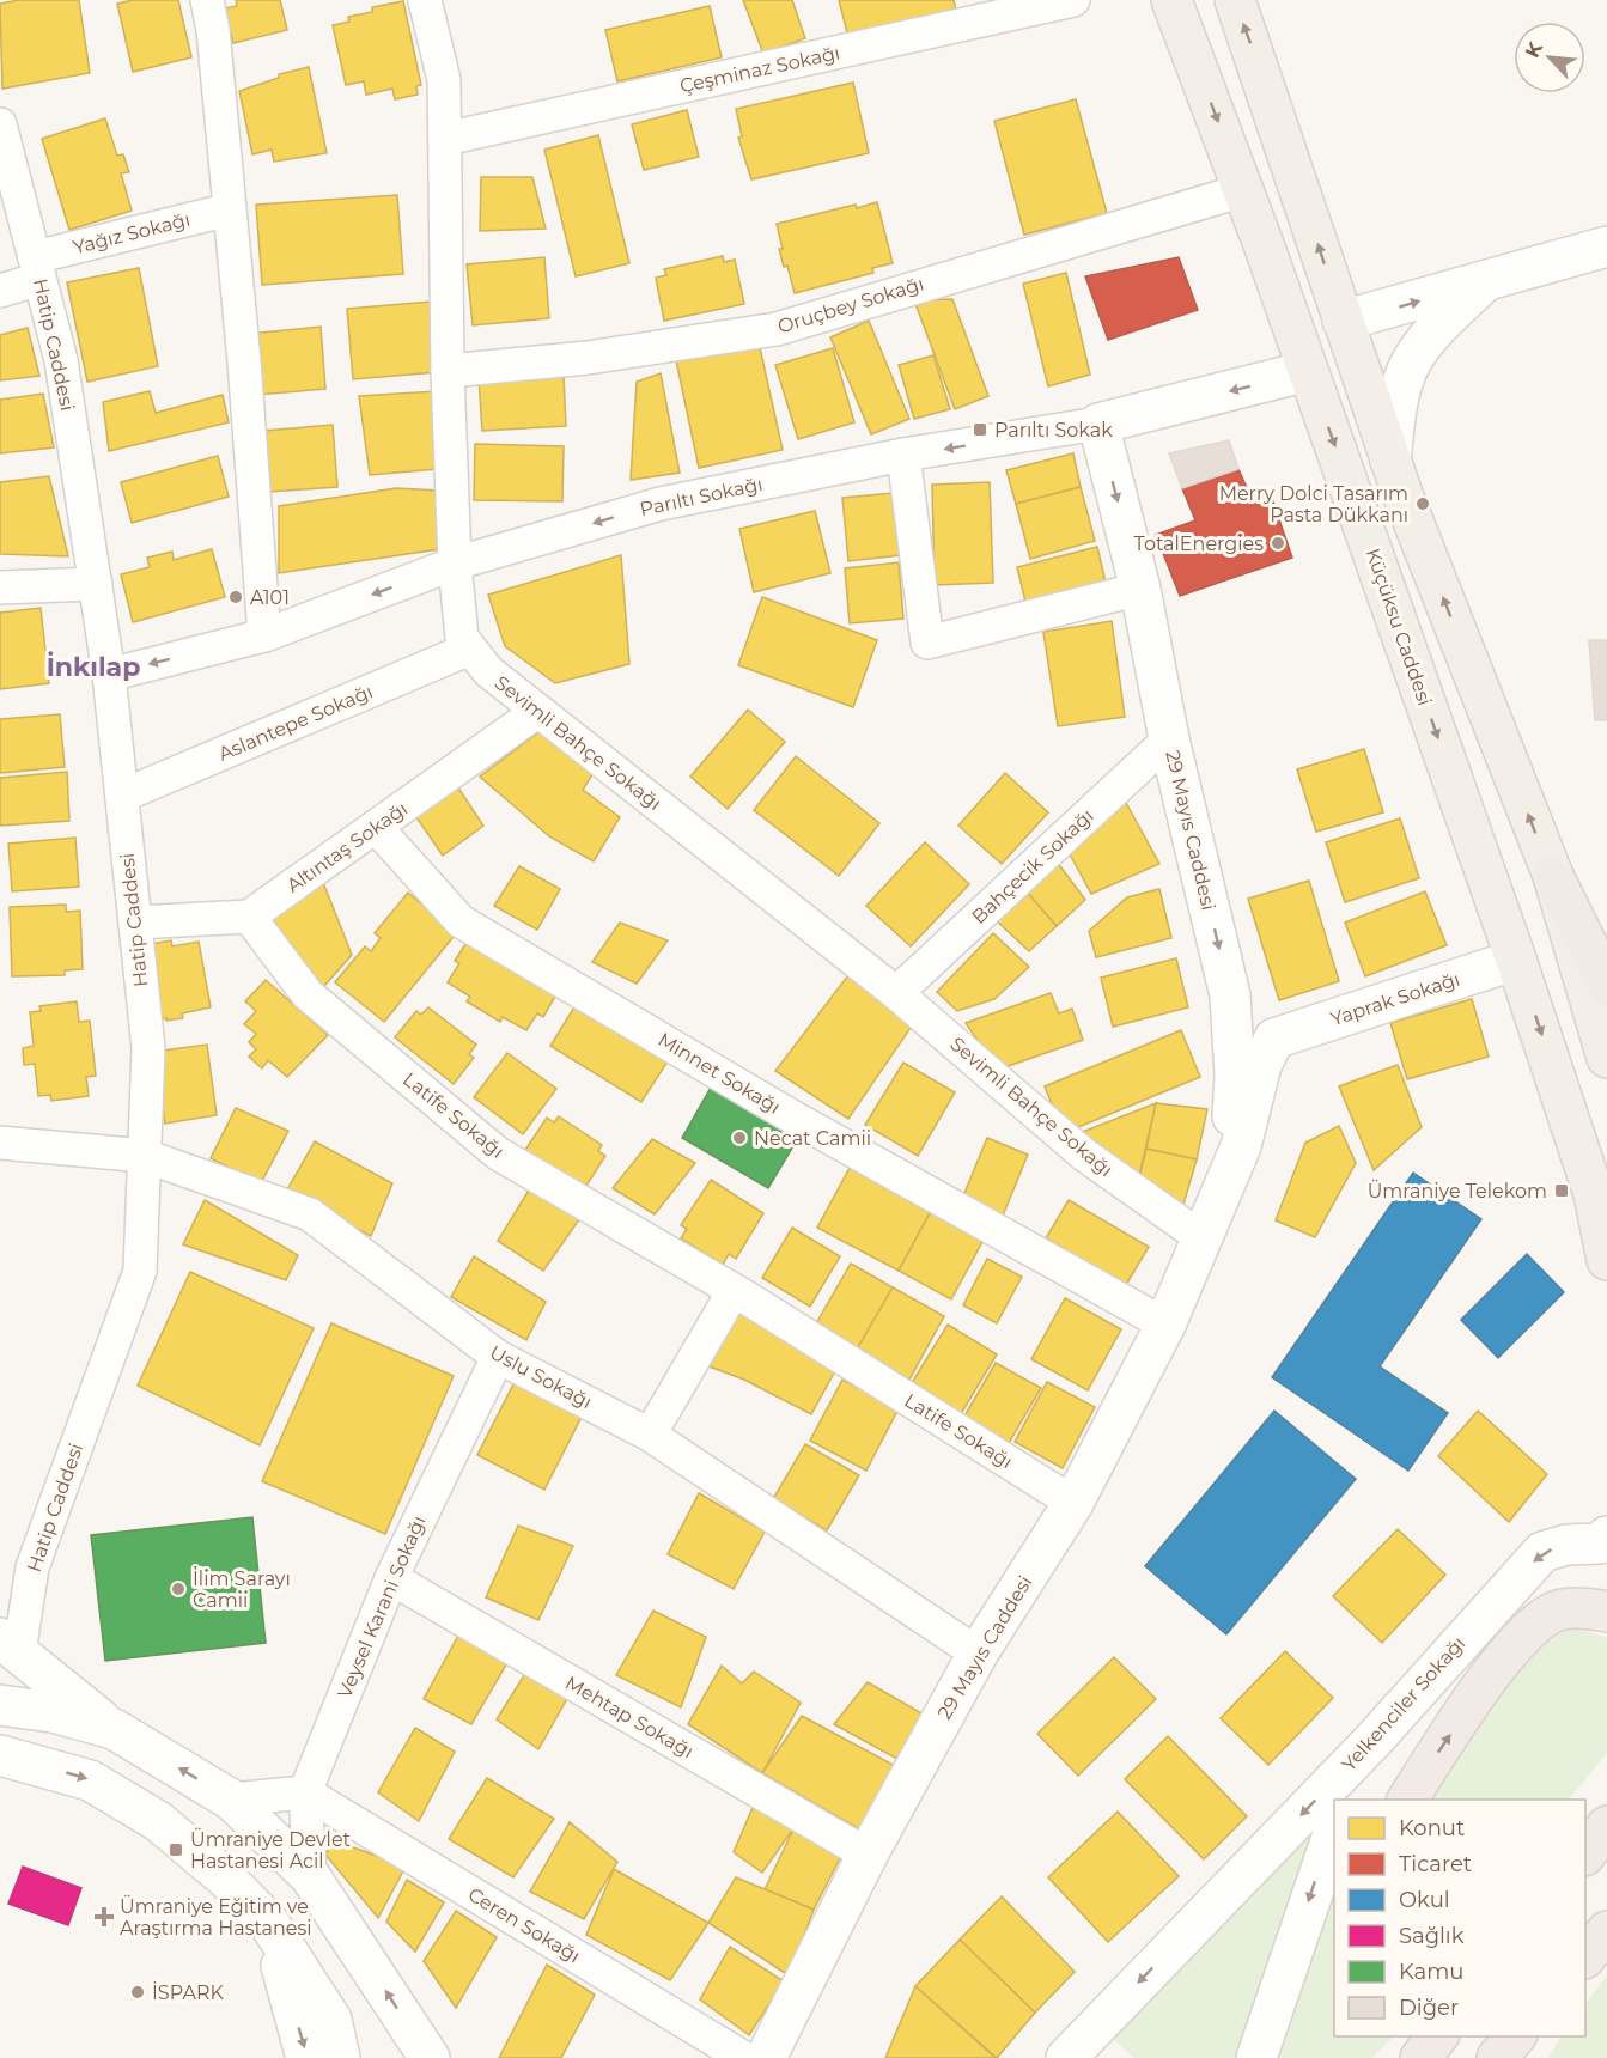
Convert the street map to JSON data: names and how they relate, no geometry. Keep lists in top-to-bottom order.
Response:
{
  "streets": {
    "main road": ["Küçüksu Caddesi"],
    "street": [
      "Çeşminaz Sokağı",
      "Yağız Sokağı",
      "Oruçbey Sokağı",
      "Hatip Caddesi",
      "Parıltı Sokağı",
      "Aslantepe Sokağı",
      "Sevimli Bahçe Sokağı",
      "29 Mayıs Caddesi",
      "Altıntaş Sokağı",
      "Bahçecik Sokağı",
      "Yaprak Sokağı",
      "Minnet Sokağı",
      "Latife Sokağı",
      "Uslu Sokağı",
      "Veysel Karani Sokağı",
      "Yelkenciler Sokağı",
      "Mehtap Sokağı",
      "Ceren Sokağı"
    ]
  },
  "crossings": [
    ["Çeşminaz Sokağı", "Sevimli Bahçe Sokağı"],
    ["Yağız Sokağı", "Hatip Caddesi"],
    ["Oruçbey Sokağı", "Küçüksu Caddesi"],
    ["Oruçbey Sokağı", "Sevimli Bahçe Sokağı"],
    ["Hatip Caddesi", "Parıltı Sokağı"],
    ["Hatip Caddesi", "Aslantepe Sokağı"],
    ["Hatip Caddesi", "Uslu Sokağı"],
    ["Parıltı Sokağı", "Küçüksu Caddesi"],
    ["Parıltı Sokağı", "Sevimli Bahçe Sokağı"],
    ["Parıltı Sokağı", "29 Mayıs Caddesi"],
    ["Küçüksu Caddesi", "Yaprak Sokağı"],
    ["Aslantepe Sokağı", "Sevimli Bahçe Sokağı"],
    ["Sevimli Bahçe Sokağı", "29 Mayıs Caddesi"],
    ["Sevimli Bahçe Sokağı", "Altıntaş Sokağı"],
    ["Sevimli Bahçe Sokağı", "Bahçecik Sokağı"],
    ["29 Mayıs Caddesi", "Bahçecik Sokağı"],
    ["29 Mayıs Caddesi", "Yaprak Sokağı"],
    ["29 Mayıs Caddesi", "Minnet Sokağı"],
    ["29 Mayıs Caddesi", "Latife Sokağı"],
    ["29 Mayıs Caddesi", "Uslu Sokağı"],
    ["29 Mayıs Caddesi", "Mehtap Sokağı"],
    ["Altıntaş Sokağı", "Minnet Sokağı"],
    ["Altıntaş Sokağı", "Latife Sokağı"],
    ["Uslu Sokağı", "Veysel Karani Sokağı"],
    ["Veysel Karani Sokağı", "Mehtap Sokağı"],
    ["Veysel Karani Sokağı", "Ceren Sokağı"]
  ],
  "one_way": ["Parıltı Sokağı", "Yelkenciler Sokağı"],
  "districts": ["İnkılap"],
  "places": {
    "transit": ["Parıltı Sokak", "Ümraniye Telekom", "Ümraniye Devlet Hastanesi Acil"],
    "other": [
      "Merry Dolci Tasarım Pasta Dükkanı",
      "TotalEnergies",
      "A101",
      "Necat Camii",
      "İlim Sarayı Camii",
      "İSPARK"
    ],
    "health": ["Ümraniye Eğitim ve Araştırma Hastanesi"]
  },
  "legend": [
    "Konut",
    "Ticaret",
    "Okul",
    "Sağlık",
    "Kamu",
    "Diğer"
  ],
  "north": "top left"
}
